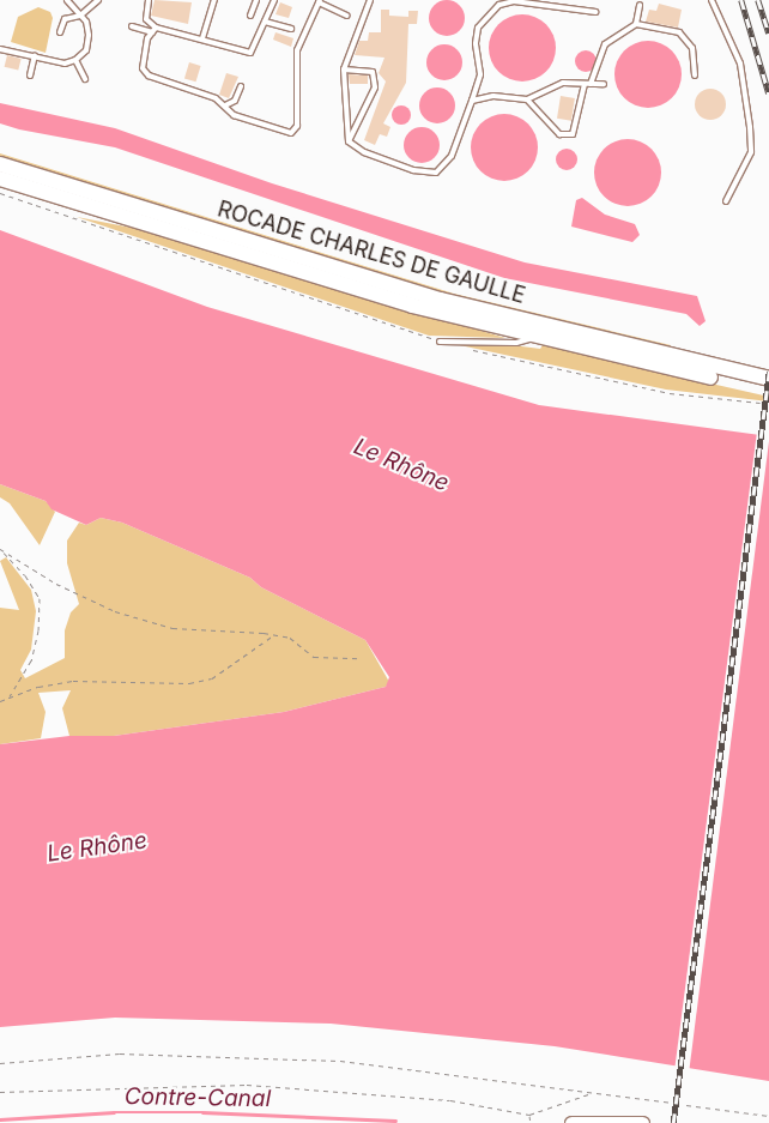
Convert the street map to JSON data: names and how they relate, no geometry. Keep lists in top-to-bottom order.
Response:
{
  "streets": {
    "main road": ["ROCADE CHARLES DE GAULLE"]
  },
  "water": ["Le Rhône", "Contre-Canal"]
}
